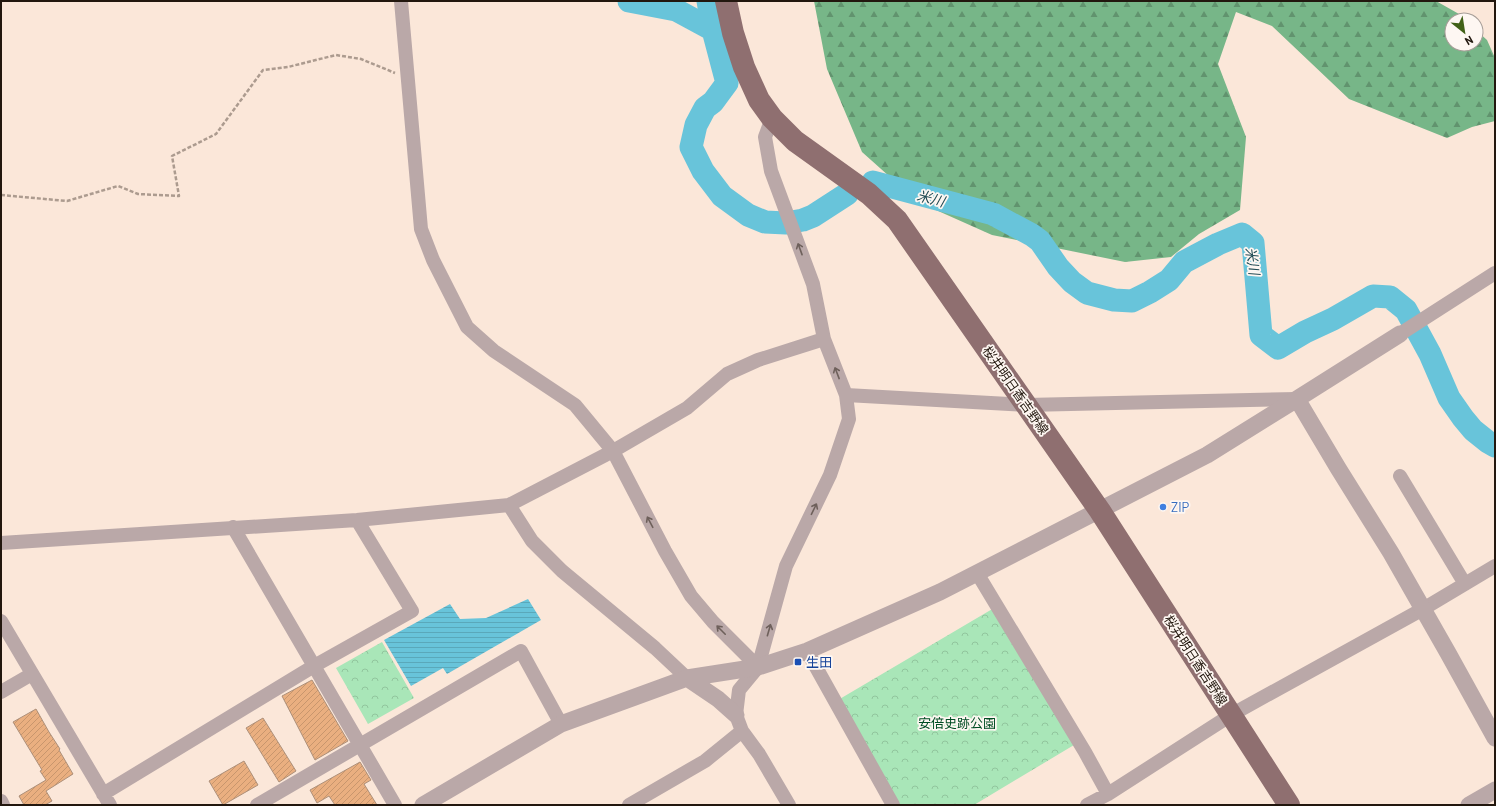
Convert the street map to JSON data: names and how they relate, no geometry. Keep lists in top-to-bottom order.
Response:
{
  "streets": {
    "main road": ["桜井明日香吉野線"]
  },
  "water": ["米川"],
  "parks": ["安倍史跡公園"],
  "places": {
    "other": ["ZIP"],
    "transit": ["生田"]
  },
  "north": "bottom right"
}
